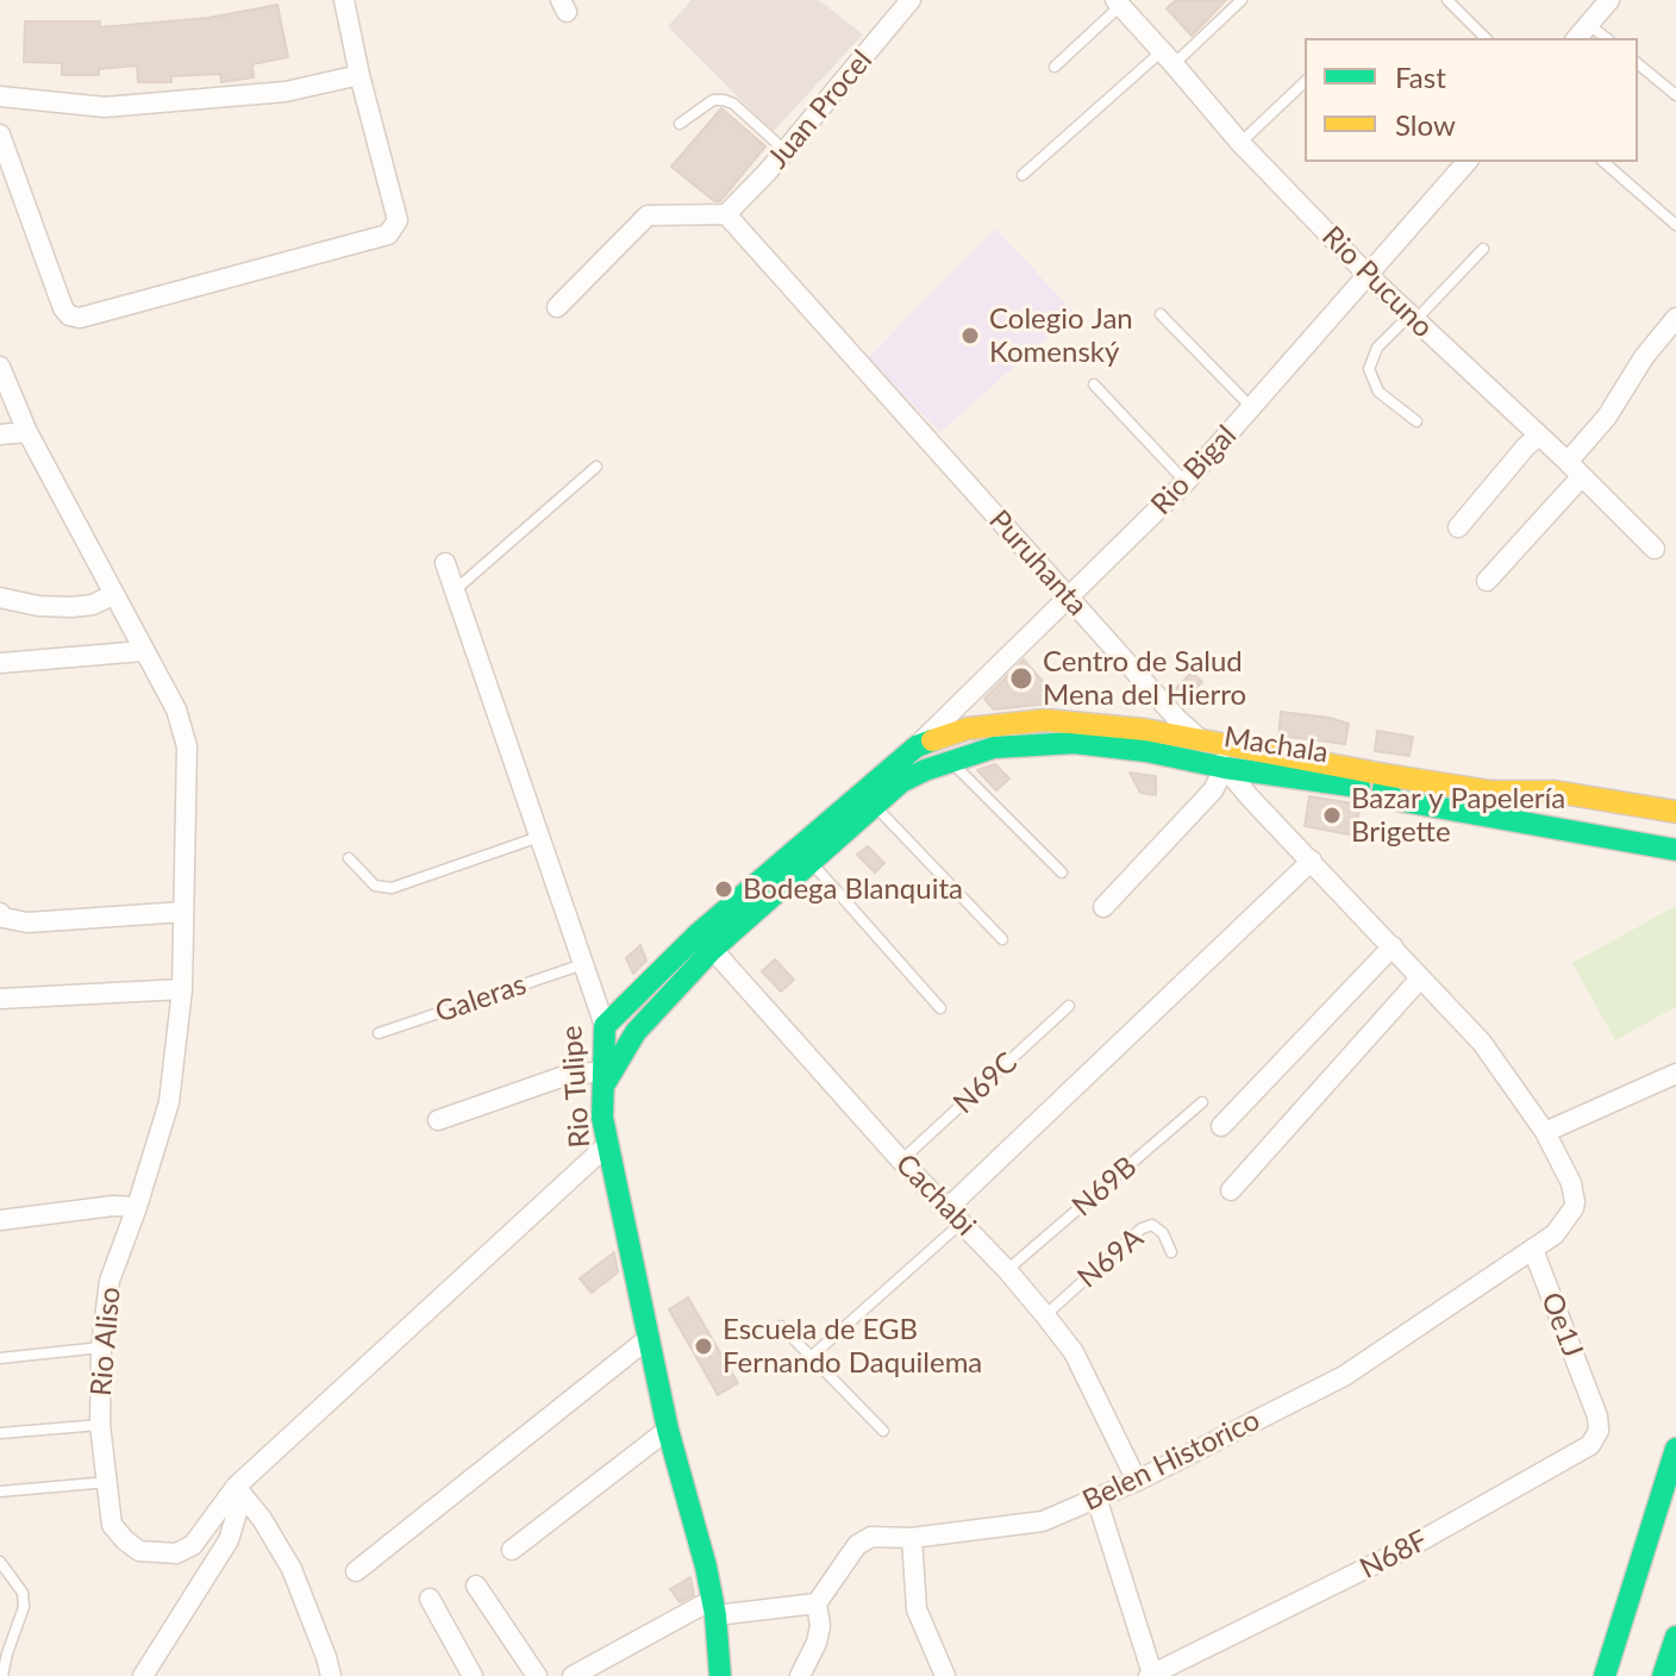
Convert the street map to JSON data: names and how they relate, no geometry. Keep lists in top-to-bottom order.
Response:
{
  "streets": {
    "main road": ["Machala", "Rio Tulipe"],
    "street": [
      "Juan Procel",
      "Rio Pucuno",
      "Rio Bigal",
      "Puruhanta",
      "Cachabi",
      "Oe1J",
      "Rio Aliso",
      "Belen Historico",
      "N68F"
    ],
    "lane": [
      "Galeras",
      "N69C",
      "N69B",
      "N69A"
    ]
  },
  "crossings": [
    ["Juan Procel", "Puruhanta"],
    ["Rio Pucuno", "Rio Bigal"],
    ["Rio Bigal", "Puruhanta"],
    ["Rio Bigal", "Machala"],
    ["Puruhanta", "Machala"],
    ["Puruhanta", "Belen Historico"],
    ["Machala", "Rio Tulipe"],
    ["Machala", "Cachabi"],
    ["Galeras", "Rio Tulipe"],
    ["N69C", "Cachabi"],
    ["Rio Tulipe", "Rio Aliso"],
    ["N69B", "Cachabi"],
    ["Cachabi", "N69A"],
    ["Cachabi", "Belen Historico"],
    ["Oe1J", "Belen Historico"],
    ["Oe1J", "N68F"]
  ],
  "places": [
    "Colegio Jan Komenský",
    "Centro de Salud Mena del Hierro",
    "Bazar y Papelería Brigette",
    "Bodega Blanquita",
    "Escuela de EGB Fernando Daquilema"
  ],
  "legend": ["Fast", "Slow"]
}
